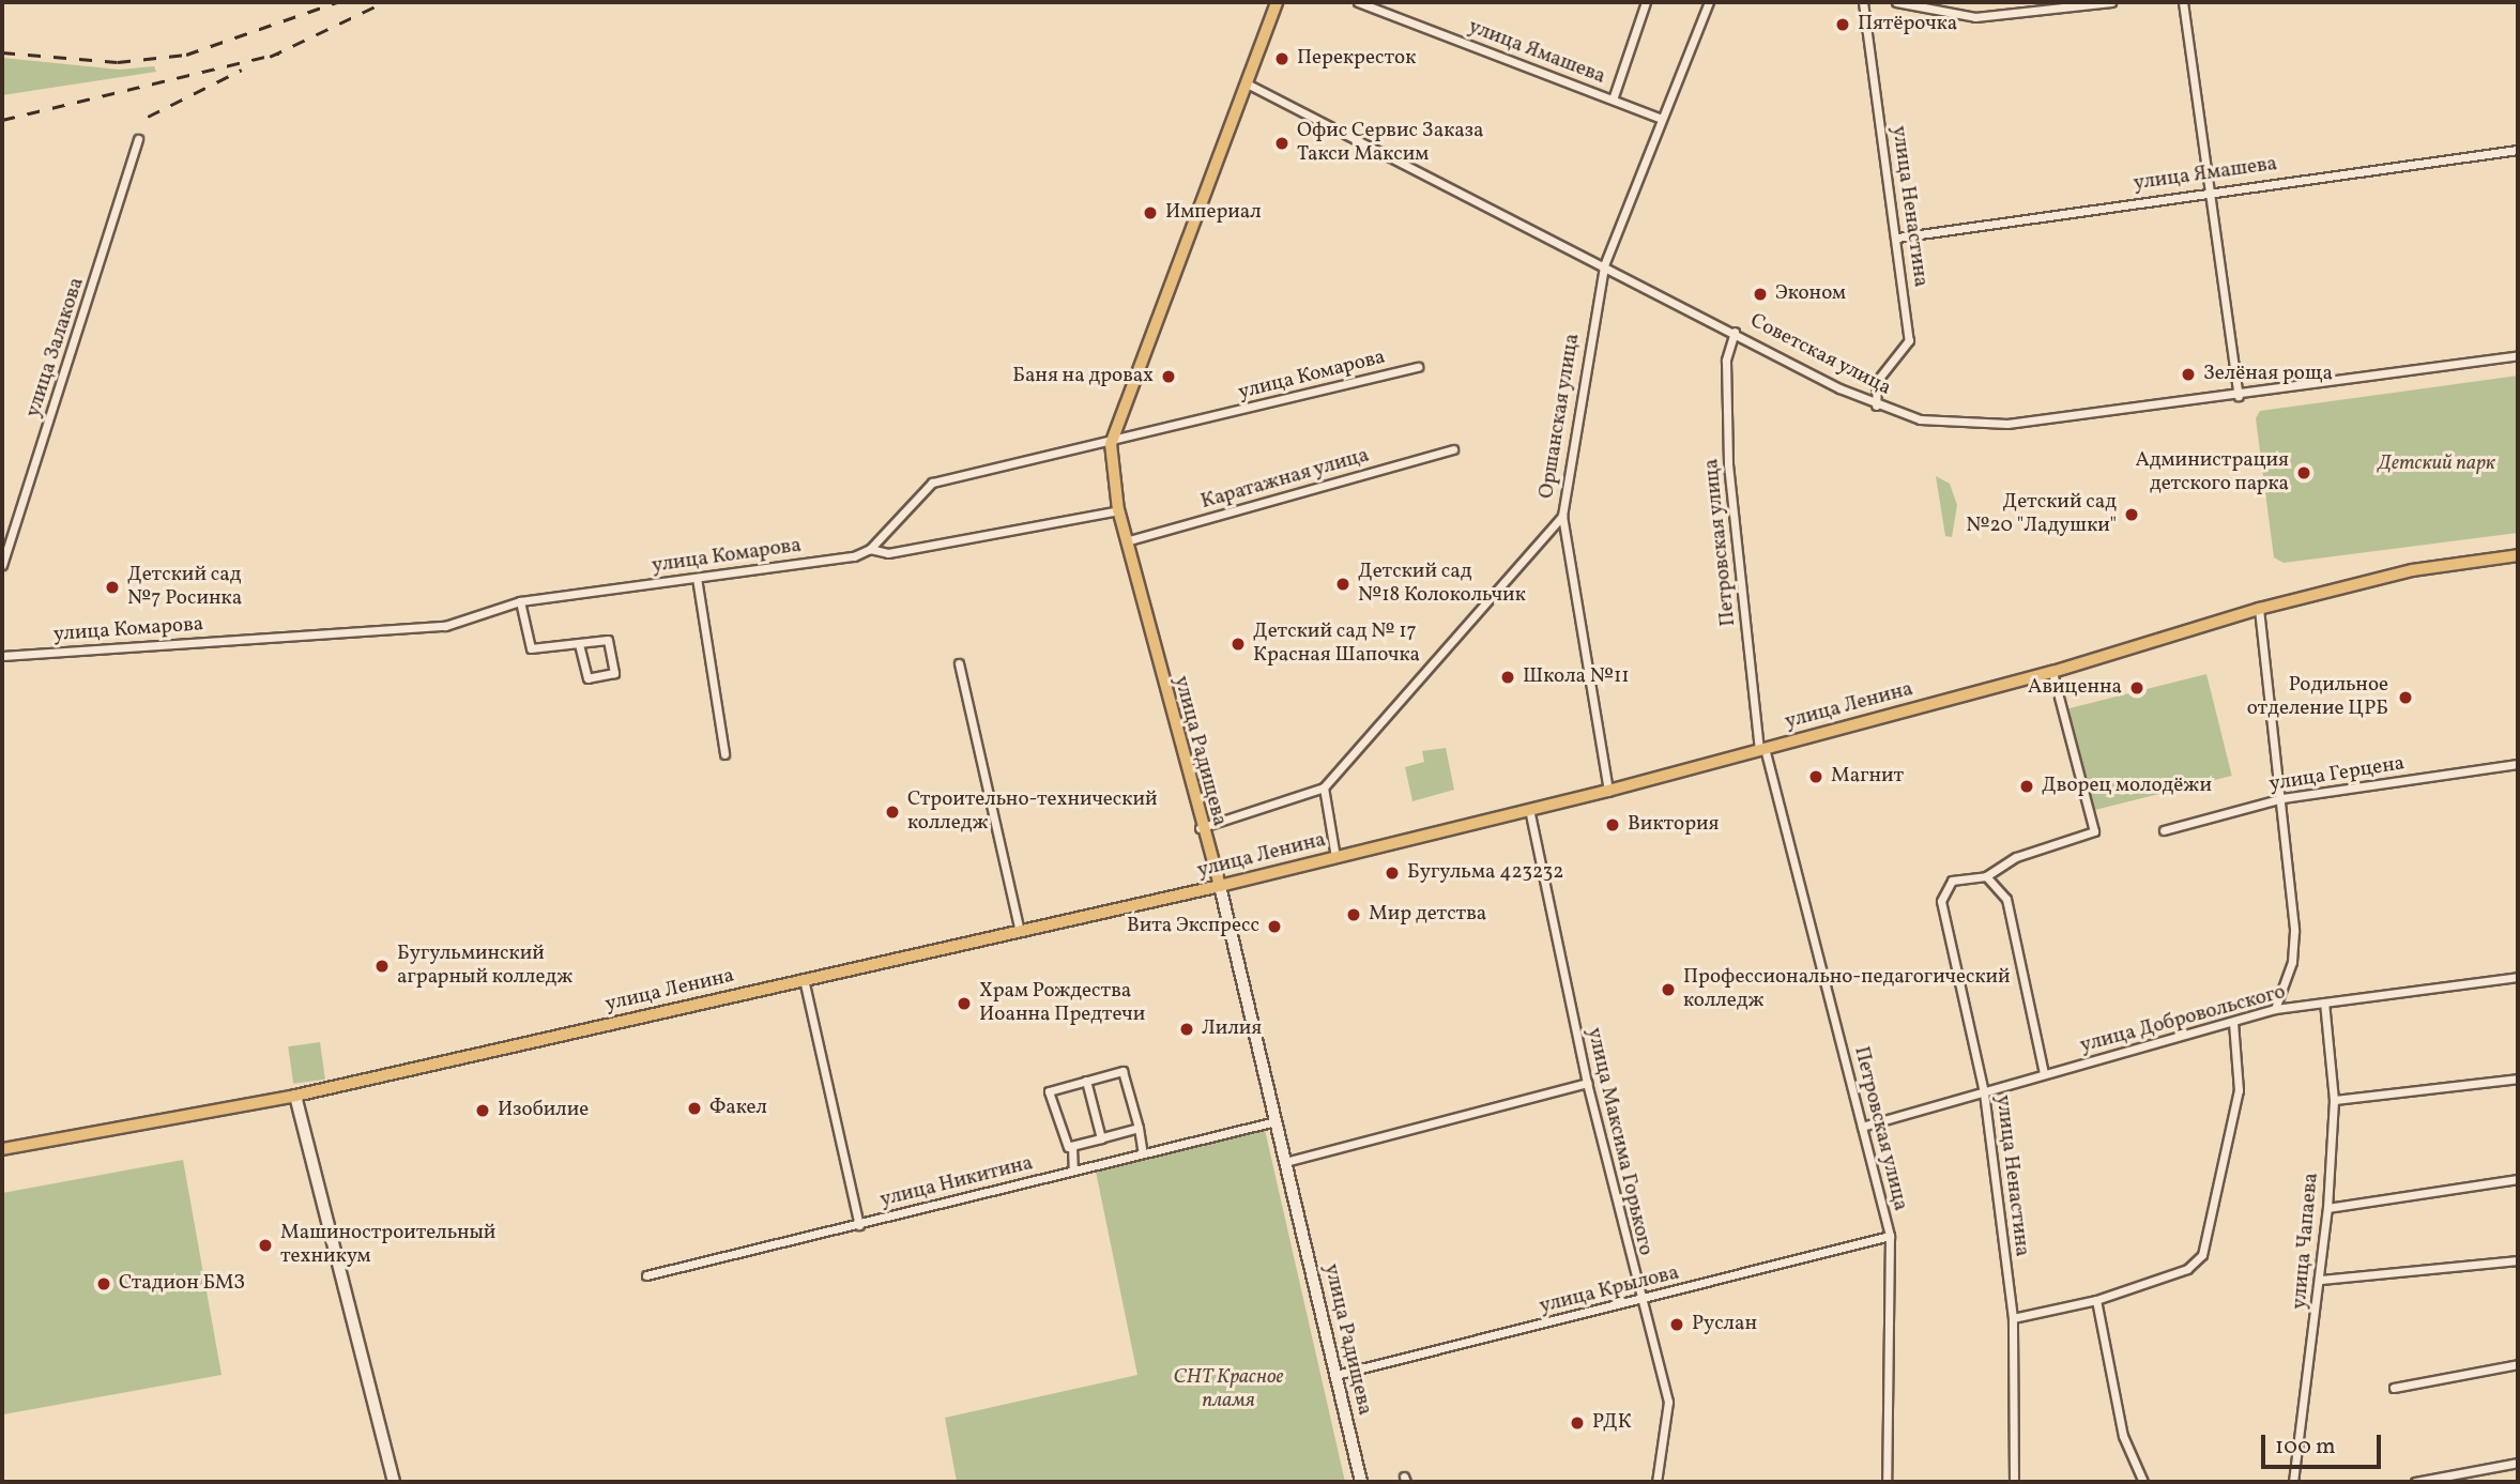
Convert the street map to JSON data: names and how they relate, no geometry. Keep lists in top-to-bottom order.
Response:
{
  "streets": {
    "main road": ["улица Ленина", "улица Радищева"],
    "street": [
      "улица Ямашева",
      "улица Ненастина",
      "улица Залакова",
      "Советская улица",
      "улица Комарова",
      "Оршанская улица",
      "Каратажная улица",
      "Петровская улица",
      "улица Герцена",
      "улица Добровольского",
      "улица Максима Горького",
      "улица Никитина",
      "улица Чапаева",
      "улица Крылова"
    ]
  },
  "crossings": [
    ["улица Ямашева", "улица Ненастина"],
    ["улица Ямашева", "Оршанская улица"],
    ["улица Ненастина", "Советская улица"],
    ["улица Ненастина", "улица Добровольского"],
    ["Советская улица", "Оршанская улица"],
    ["Советская улица", "Петровская улица"],
    ["Советская улица", "улица Радищева"],
    ["улица Комарова", "улица Радищева"],
    ["Каратажная улица", "улица Радищева"],
    ["Петровская улица", "улица Ленина"],
    ["Петровская улица", "улица Добровольского"],
    ["Петровская улица", "улица Крылова"],
    ["улица Ленина", "улица Радищева"],
    ["улица Ленина", "улица Максима Горького"],
    ["улица Радищева", "улица Никитина"],
    ["улица Радищева", "улица Крылова"],
    ["улица Добровольского", "улица Чапаева"],
    ["улица Максима Горького", "улица Крылова"]
  ],
  "parks": ["Детский парк", "СНТ Красное пламя"],
  "places": [
    "Пятёрочка",
    "Перекресток",
    "Офис Сервис Заказа Такси Максим",
    "Империал",
    "Эконом",
    "Зелёная роща",
    "Баня на дровах",
    "Администрация детского парка",
    "Детский сад №20 \"Ладушки\"",
    "Детский сад №18 Колокольчик",
    "Детский сад №7 Росинка",
    "Детский сад № 17 Красная Шапочка",
    "Школа №11",
    "Авиценна",
    "Родильное отделение ЦРБ",
    "Магнит",
    "Дворец молодёжи",
    "Строительно-технический колледж",
    "Виктория",
    "Бугульма 423232",
    "Мир детства",
    "Вита Экспресс",
    "Бугульминский аграрный колледж",
    "Профессионально-педагогический колледж",
    "Храм Рождества Иоанна Предтечи",
    "Лилия",
    "Факел",
    "Изобилие",
    "Машиностроительный техникум",
    "Стадион БМЗ",
    "Руслан",
    "РДК"
  ],
  "scale_bar": "100 m"
}
